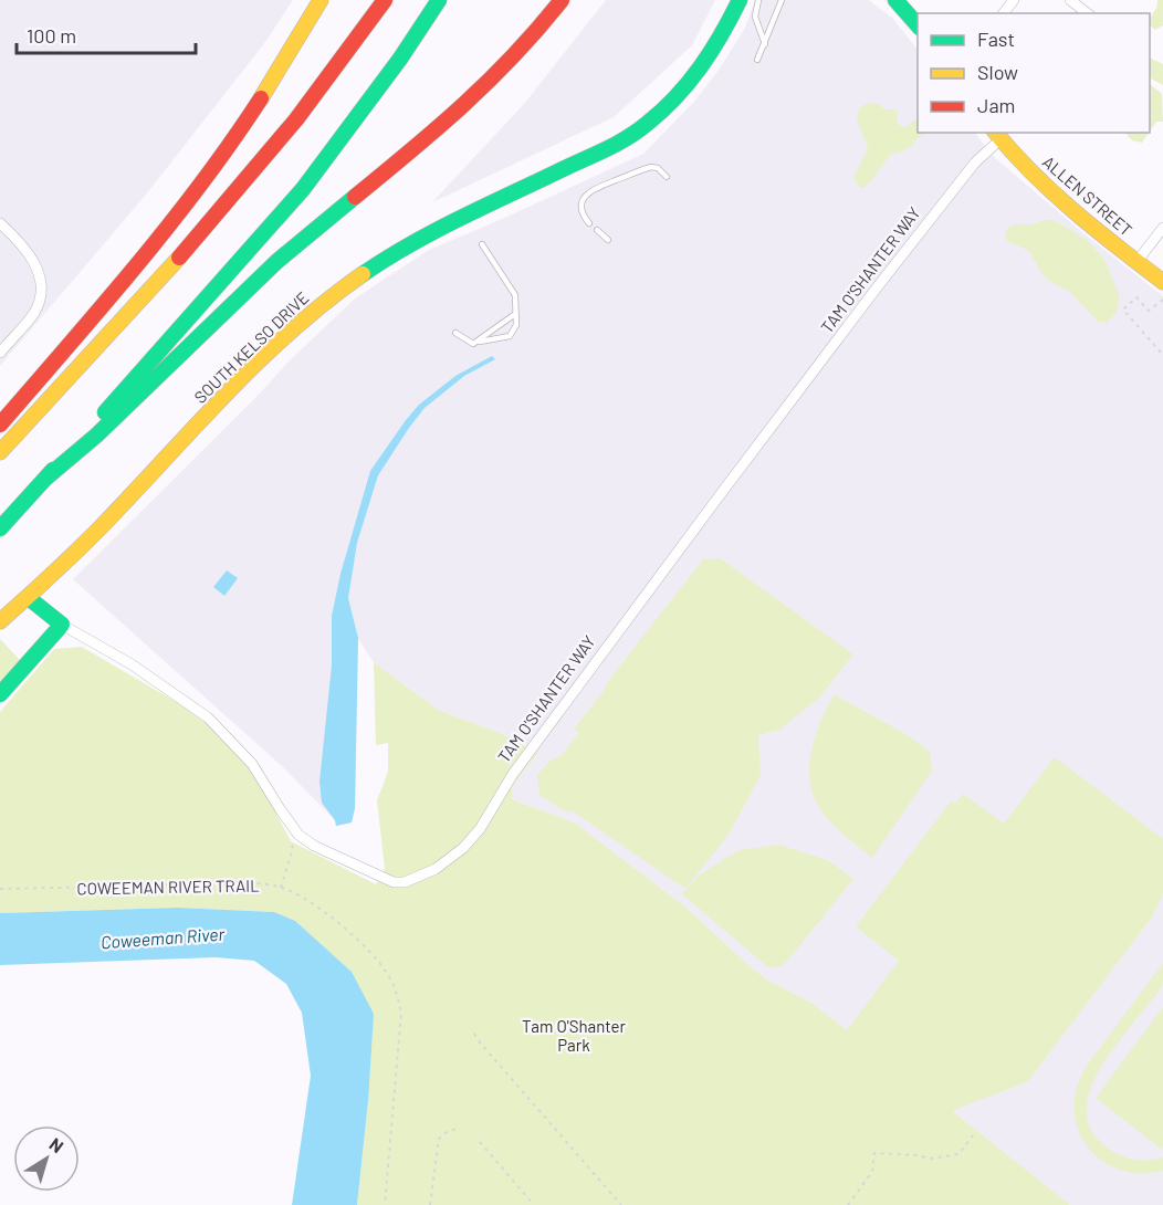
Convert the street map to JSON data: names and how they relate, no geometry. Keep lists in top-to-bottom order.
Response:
{
  "streets": {
    "main road": ["ALLEN STREET", "TAM O'SHANTER WAY", "SOUTH KELSO DRIVE"],
    "path": ["COWEEMAN RIVER TRAIL"]
  },
  "crossings": [
    ["ALLEN STREET", "TAM O'SHANTER WAY"],
    ["TAM O'SHANTER WAY", "SOUTH KELSO DRIVE"]
  ],
  "water": ["Coweeman River"],
  "parks": ["Tam O'Shanter Park"],
  "legend": ["Fast", "Slow", "Jam"],
  "scale_bar": "100 m",
  "north": "top right"
}
